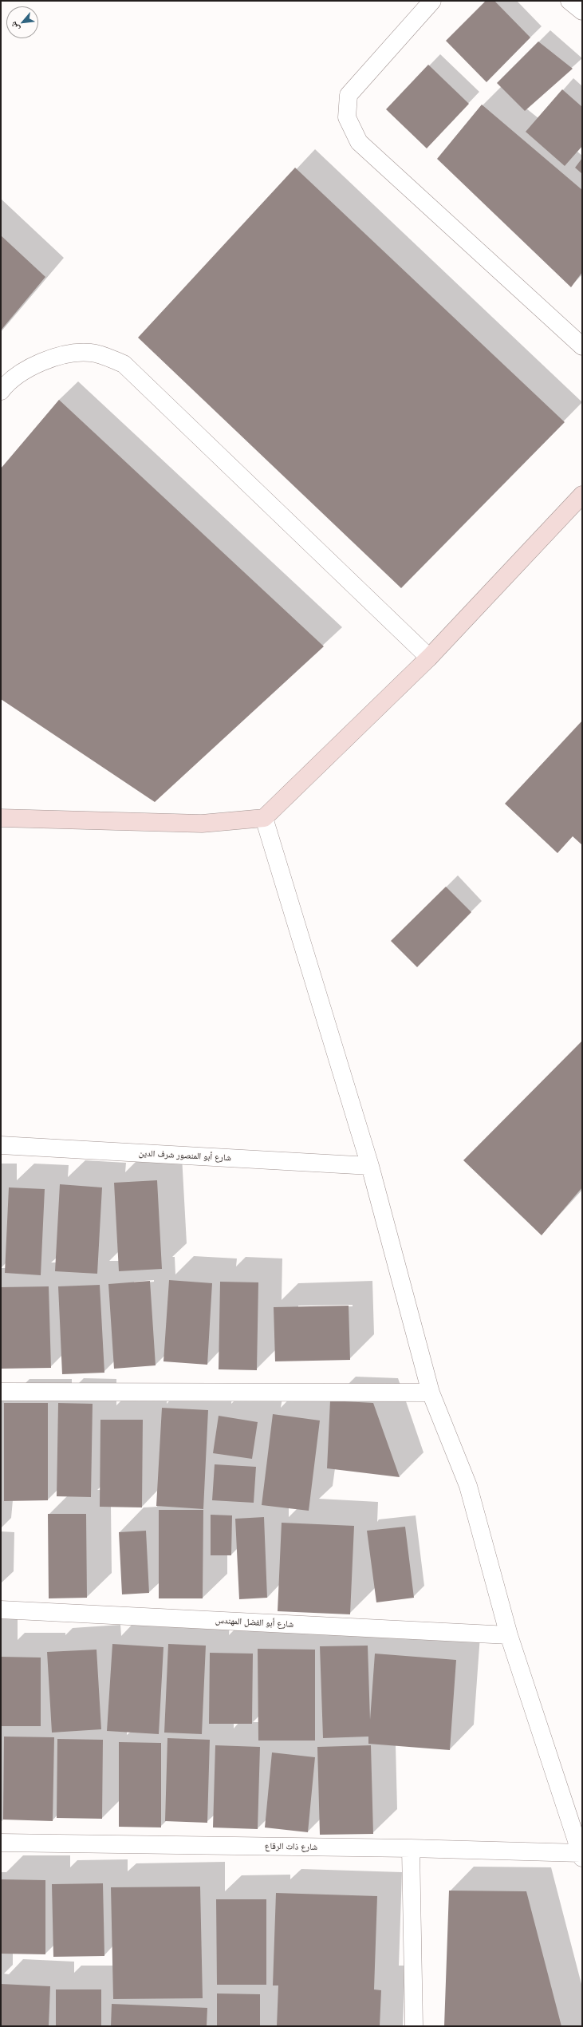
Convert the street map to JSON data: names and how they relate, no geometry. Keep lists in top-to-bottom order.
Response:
{
  "streets": {
    "street": ["شارع أبو المنصور شرف الدين", "شارع أبو الفضل المهندس", "شارع ذات الرقاع"]
  },
  "north": "bottom left"
}
